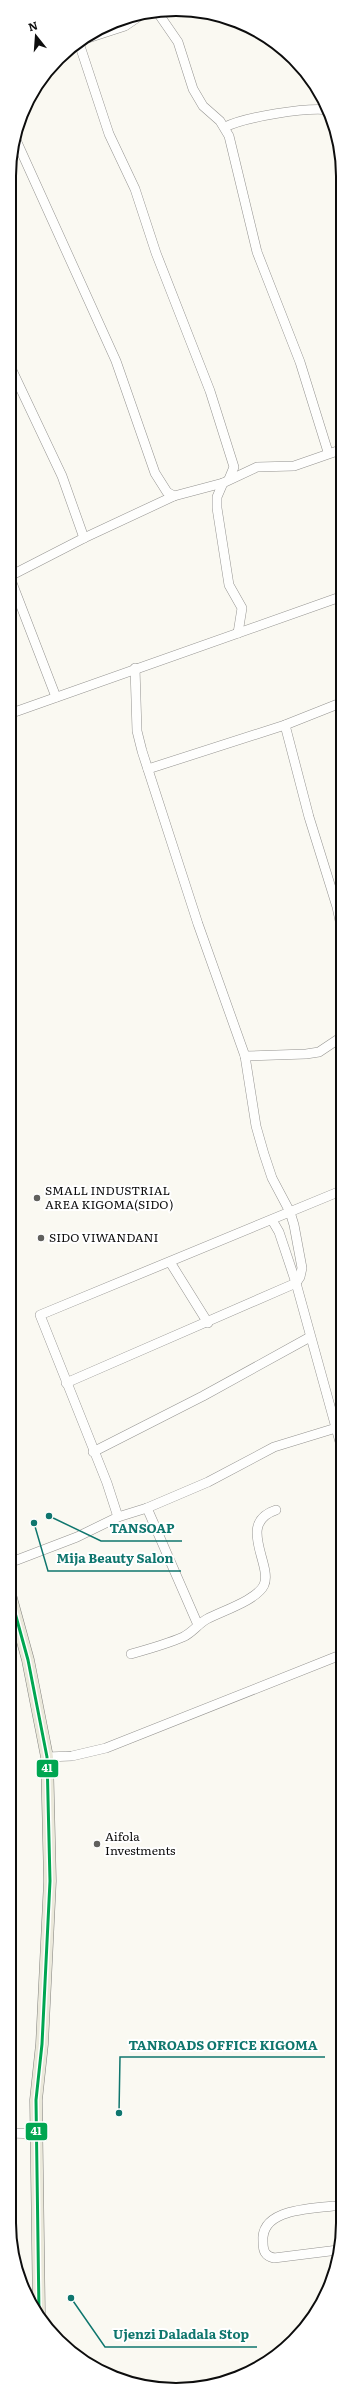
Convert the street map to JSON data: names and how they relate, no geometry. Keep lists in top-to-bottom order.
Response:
{
  "places": [
    "SMALL INDUSTRIAL AREA KIGOMA(SIDO)",
    "SIDO VIWANDANI",
    "TANSOAP",
    "Mija Beauty Salon",
    "Aifola Investments",
    "TANROADS OFFICE KIGOMA",
    "Ujenzi Daladala Stop"
  ],
  "lines": ["transit line 41"],
  "north": "top"
}
